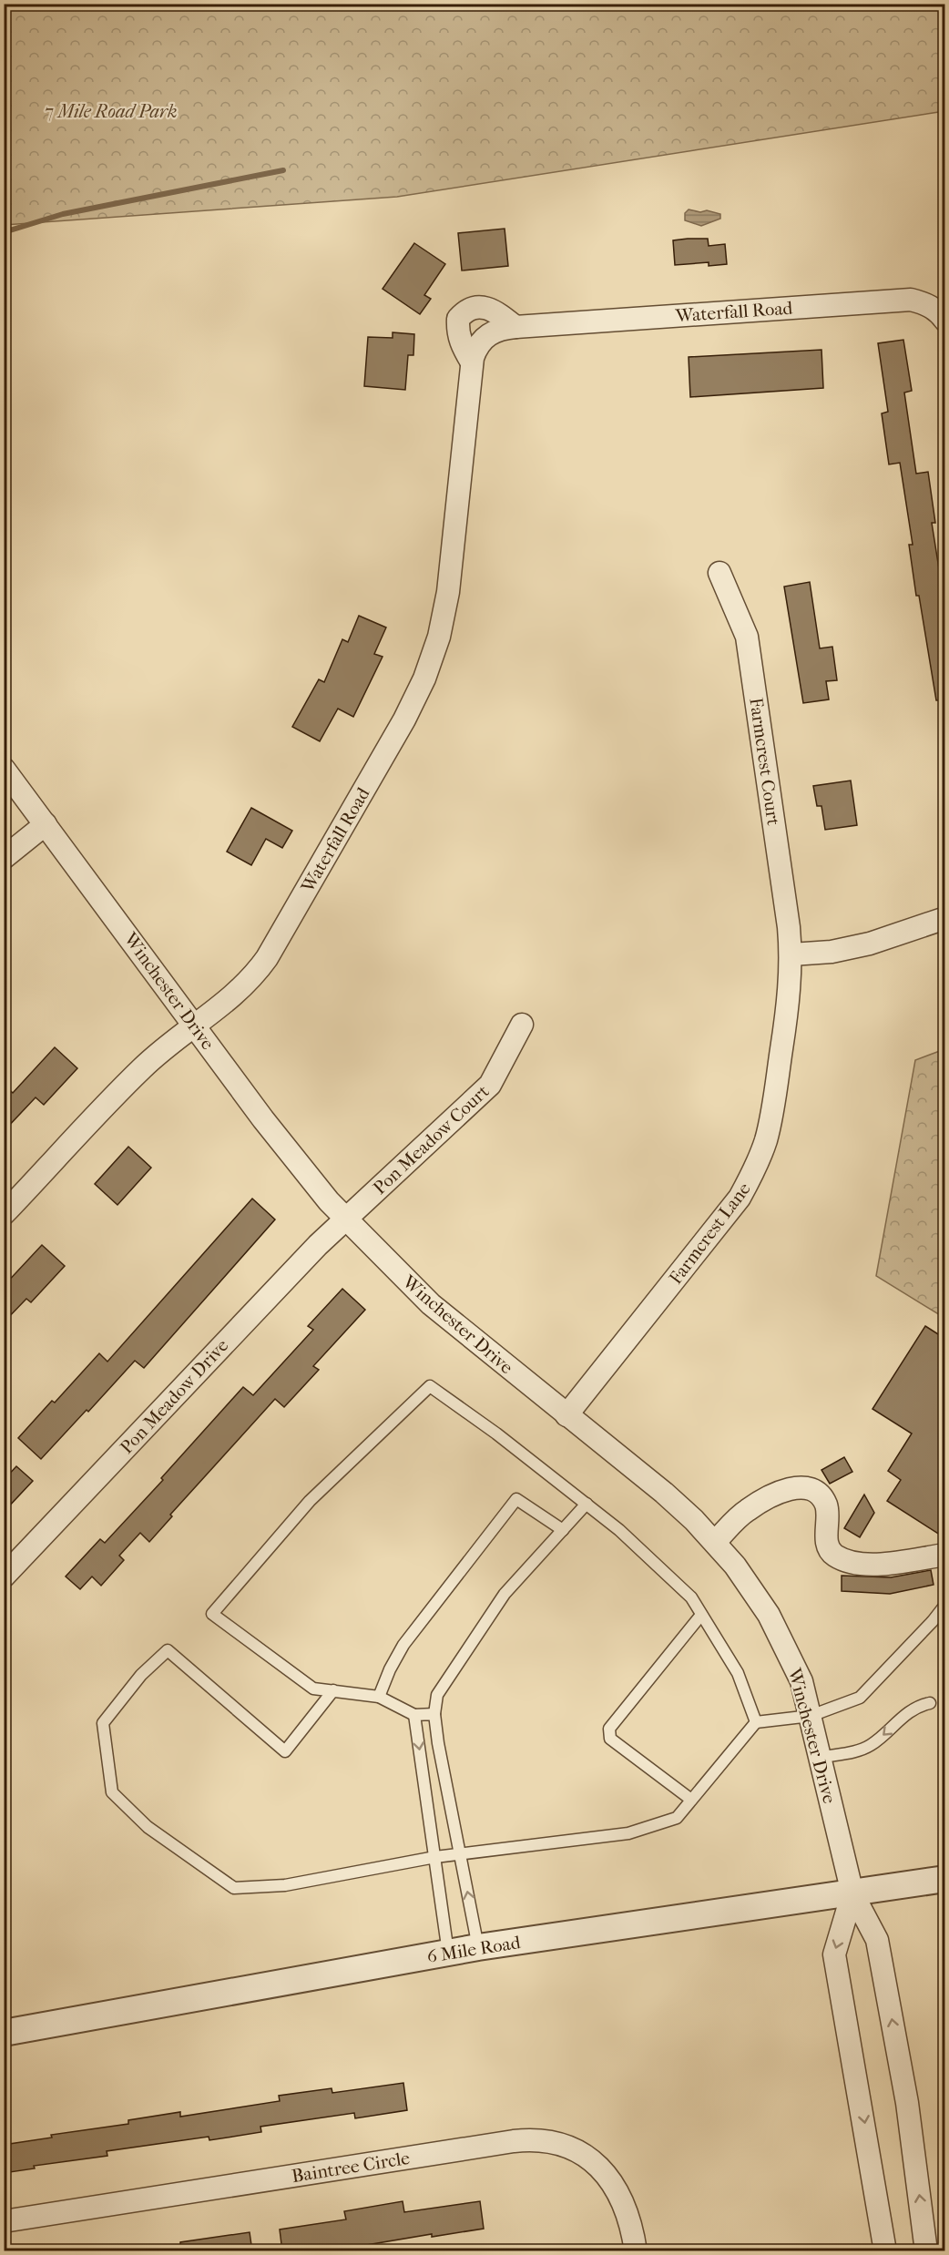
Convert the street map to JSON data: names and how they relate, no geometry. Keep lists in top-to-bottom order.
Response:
{
  "streets": {
    "street": [
      "Waterfall Road",
      "Farmcrest Court",
      "Winchester Drive",
      "Pon Meadow Court",
      "Farmcrest Lane",
      "Pon Meadow Drive",
      "6 Mile Road",
      "Baintree Circle"
    ]
  },
  "crossings": [
    ["Waterfall Road", "Winchester Drive"],
    ["Farmcrest Court", "Farmcrest Lane"],
    ["Winchester Drive", "Pon Meadow Court"],
    ["Winchester Drive", "Farmcrest Lane"],
    ["Winchester Drive", "Pon Meadow Drive"],
    ["Winchester Drive", "6 Mile Road"],
    ["Pon Meadow Court", "Pon Meadow Drive"]
  ],
  "parks": ["7 Mile Road Park"]
}
